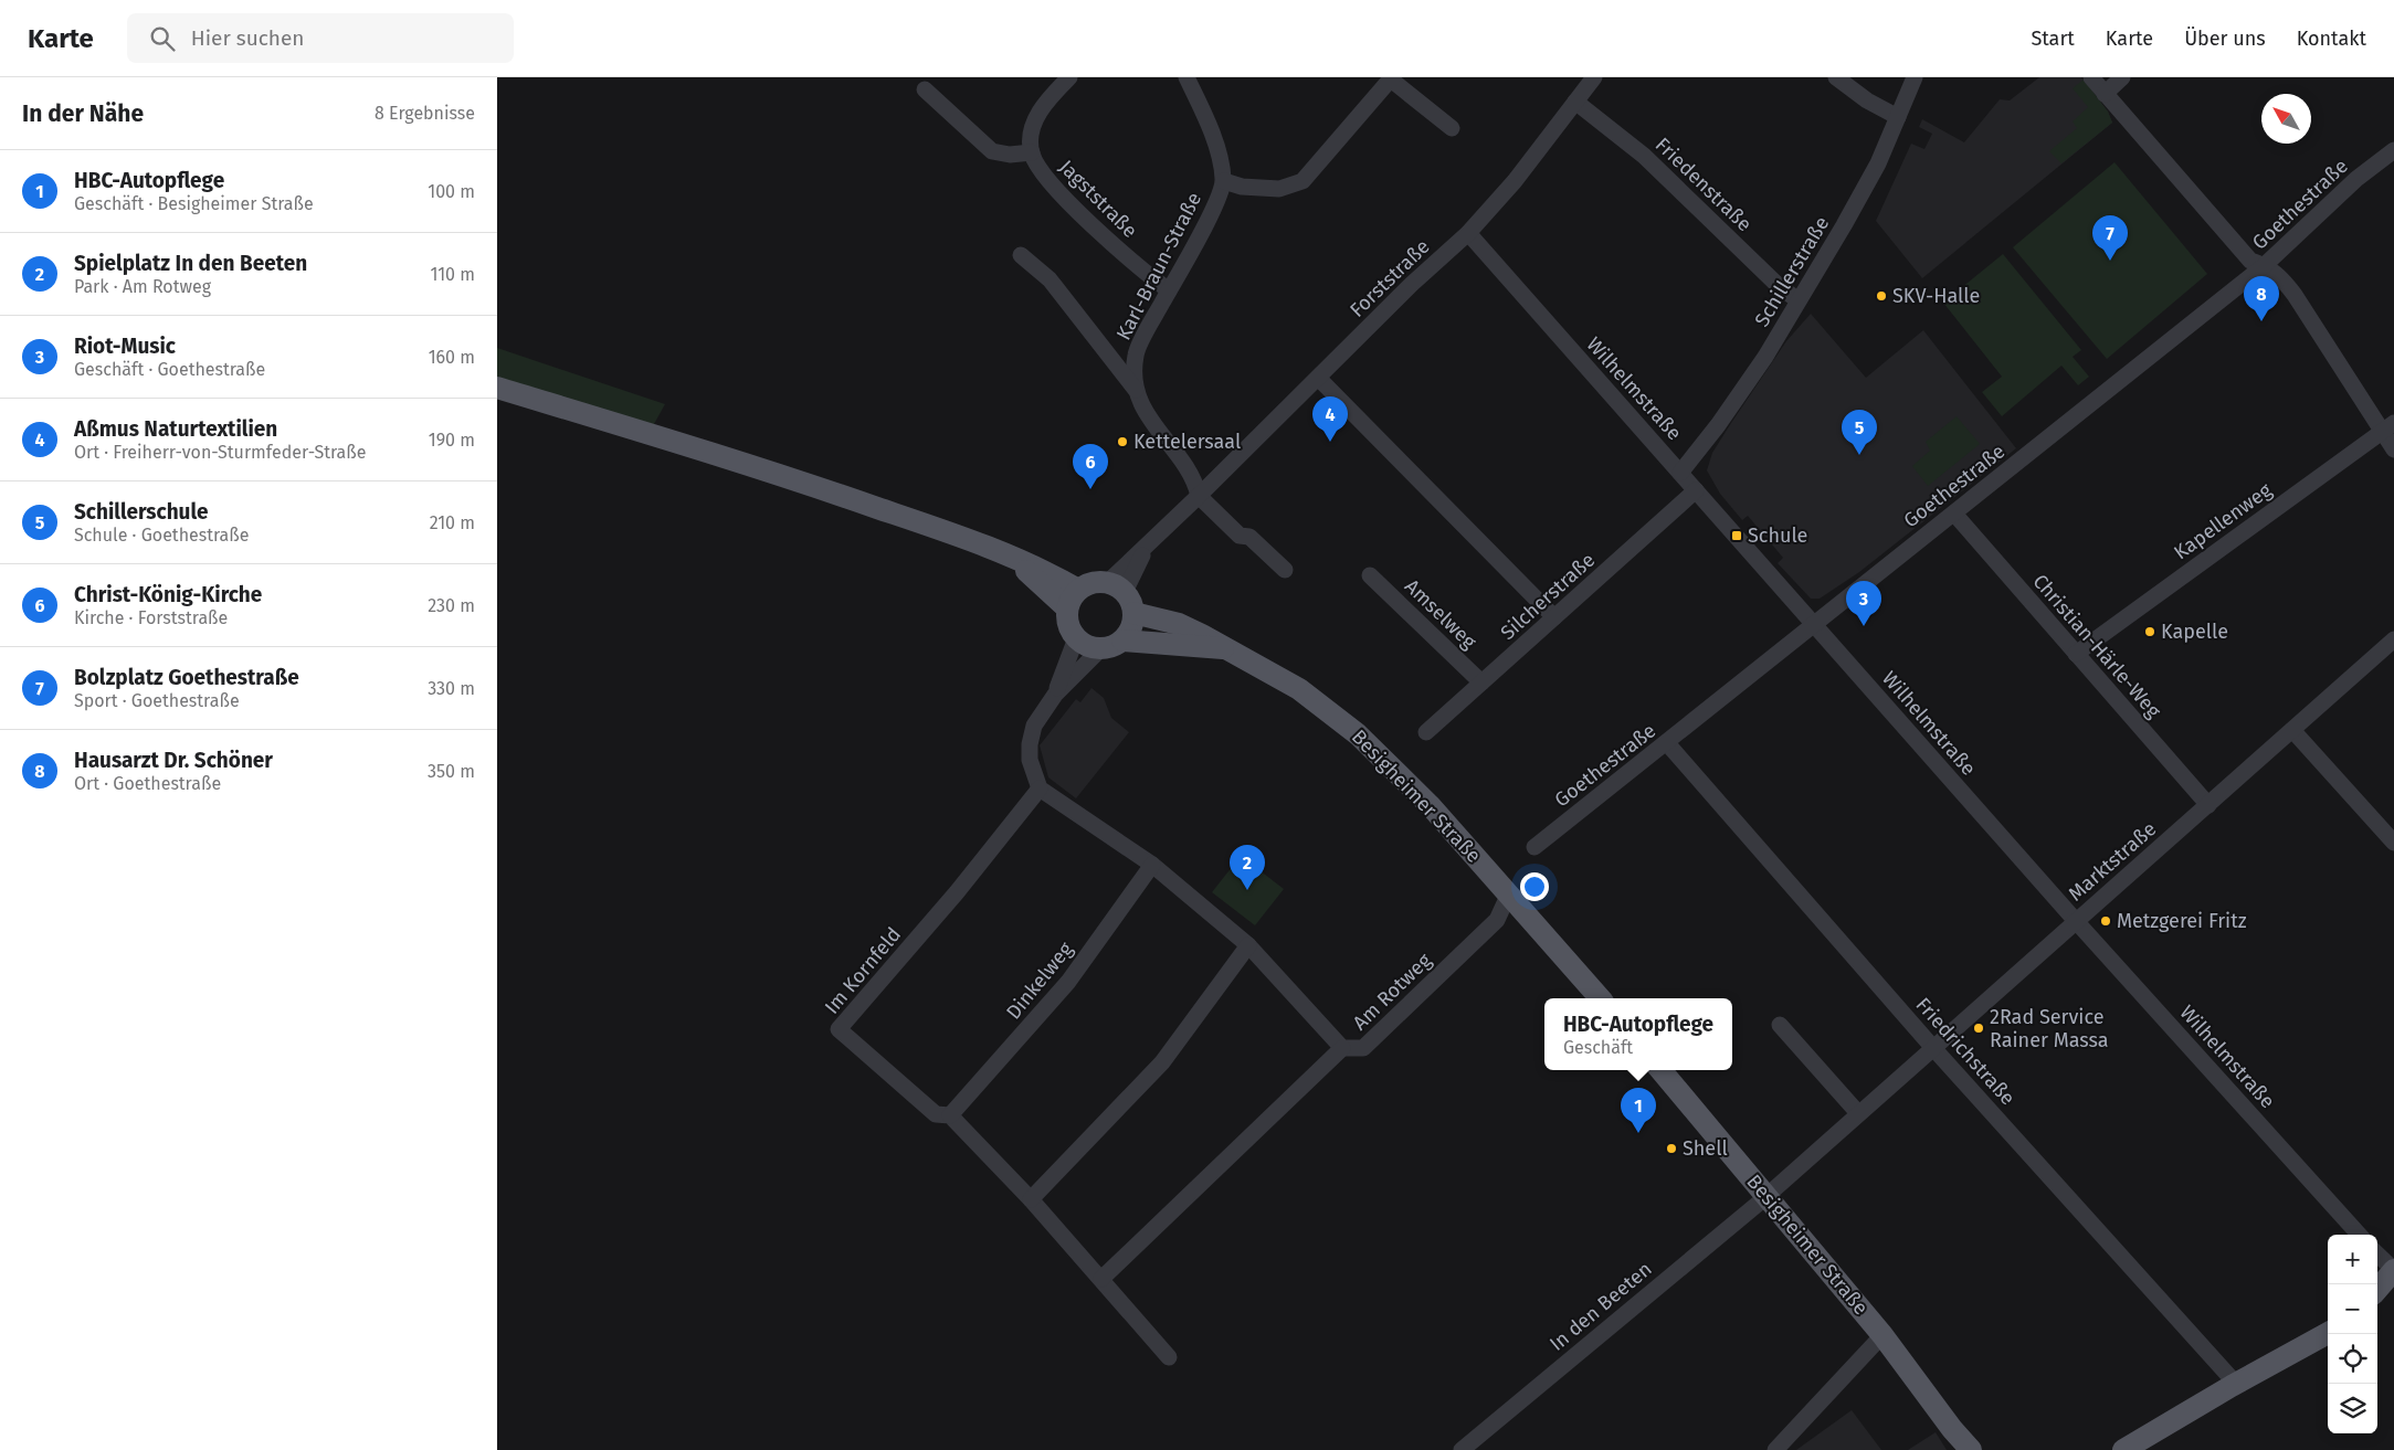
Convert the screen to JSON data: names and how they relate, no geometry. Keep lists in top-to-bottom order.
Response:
{
  "streets": {
    "main road": ["Besigheimer Straße"],
    "street": [
      "Friedenstraße",
      "Jagststraße",
      "Goethestraße",
      "Karl-Braun-Straße",
      "Schillerstraße",
      "Forststraße",
      "Wilhelmstraße",
      "Kapellenweg",
      "Silcherstraße",
      "Amselweg",
      "Christian-Härle-Weg",
      "Marktstraße",
      "Im Kornfeld",
      "Dinkelweg",
      "Am Rotweg",
      "Friedrichstraße",
      "In den Beeten"
    ]
  },
  "crossings": [
    ["Friedenstraße", "Schillerstraße"],
    ["Friedenstraße", "Forststraße"],
    ["Jagststraße", "Karl-Braun-Straße"],
    ["Goethestraße", "Wilhelmstraße"],
    ["Goethestraße", "Christian-Härle-Weg"],
    ["Goethestraße", "Friedrichstraße"],
    ["Karl-Braun-Straße", "Forststraße"],
    ["Schillerstraße", "Wilhelmstraße"],
    ["Forststraße", "Wilhelmstraße"],
    ["Forststraße", "Besigheimer Straße"],
    ["Wilhelmstraße", "Silcherstraße"],
    ["Wilhelmstraße", "Marktstraße"],
    ["Kapellenweg", "Christian-Härle-Weg"],
    ["Silcherstraße", "Amselweg"],
    ["Christian-Härle-Weg", "Marktstraße"],
    ["Besigheimer Straße", "Marktstraße"],
    ["Besigheimer Straße", "Am Rotweg"],
    ["Besigheimer Straße", "In den Beeten"],
    ["Marktstraße", "Friedrichstraße"],
    ["Marktstraße", "In den Beeten"],
    ["Im Kornfeld", "Dinkelweg"],
    ["Im Kornfeld", "Am Rotweg"],
    ["Dinkelweg", "Am Rotweg"]
  ],
  "places": {
    "other": [
      "SKV-Halle",
      "Kettelersaal",
      "Kapelle",
      "Metzgerei Fritz",
      "2Rad Service Rainer Massa",
      "Shell"
    ],
    "transit": ["Schule"]
  },
  "north": "top left",
  "page": {
    "header": "Karte",
    "search": "Hier suchen",
    "nav": [
      "Start",
      "Karte",
      "Über uns",
      "Kontakt"
    ],
    "heading": ["In der Nähe", "8 Ergebnisse"],
    "list": [
      {
        "mark": "1",
        "name": "HBC-Autopflege",
        "note": "Geschäft · Besigheimer Straße",
        "value": "100 m"
      },
      {
        "mark": "2",
        "name": "Spielplatz In den Beeten",
        "note": "Park · Am Rotweg",
        "value": "110 m"
      },
      {
        "mark": "3",
        "name": "Riot-Music",
        "note": "Geschäft · Goethestraße",
        "value": "160 m"
      },
      {
        "mark": "4",
        "name": "Aßmus Naturtextilien",
        "note": "Ort · Freiherr-von-Sturmfeder-Straße",
        "value": "190 m"
      },
      {
        "mark": "5",
        "name": "Schillerschule",
        "note": "Schule · Goethestraße",
        "value": "210 m"
      },
      {
        "mark": "6",
        "name": "Christ-König-Kirche",
        "note": "Kirche · Forststraße",
        "value": "230 m"
      },
      {
        "mark": "7",
        "name": "Bolzplatz Goethestraße",
        "note": "Sport · Goethestraße",
        "value": "330 m"
      },
      {
        "mark": "8",
        "name": "Hausarzt Dr. Schöner",
        "note": "Ort · Goethestraße",
        "value": "350 m"
      }
    ],
    "pins": [
      "7",
      "8",
      "4",
      "5",
      "6",
      "3",
      "2",
      "1"
    ],
    "popup": ["HBC-Autopflege", "Geschäft"],
    "map_buttons": ["+", "−"]
  }
}
